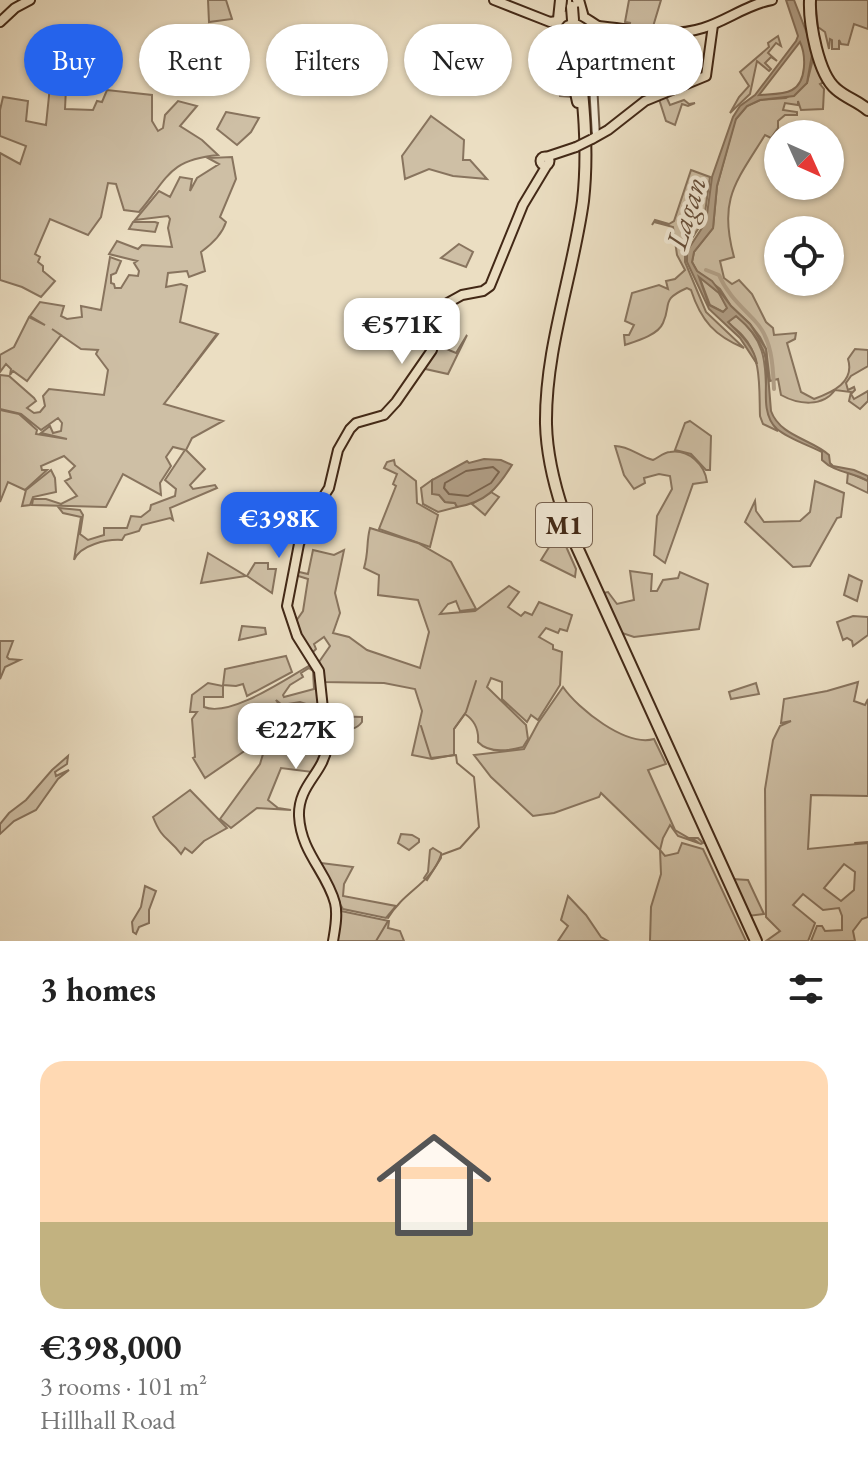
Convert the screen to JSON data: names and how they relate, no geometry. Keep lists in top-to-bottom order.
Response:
{
  "streets": {
    "highway": ["M1"]
  },
  "water": ["Lagan"],
  "north": "bottom right",
  "page": {
    "chip": [
      "Buy",
      "Rent",
      "Filters",
      "New",
      "Apartment"
    ],
    "price": ["€571K", "€398K", "€227K"],
    "heading": "3 homes",
    "list": [
      {
        "name": "€398,000",
        "note": "3 rooms · 101 m² · Hillhall Road"
      }
    ]
  }
}
